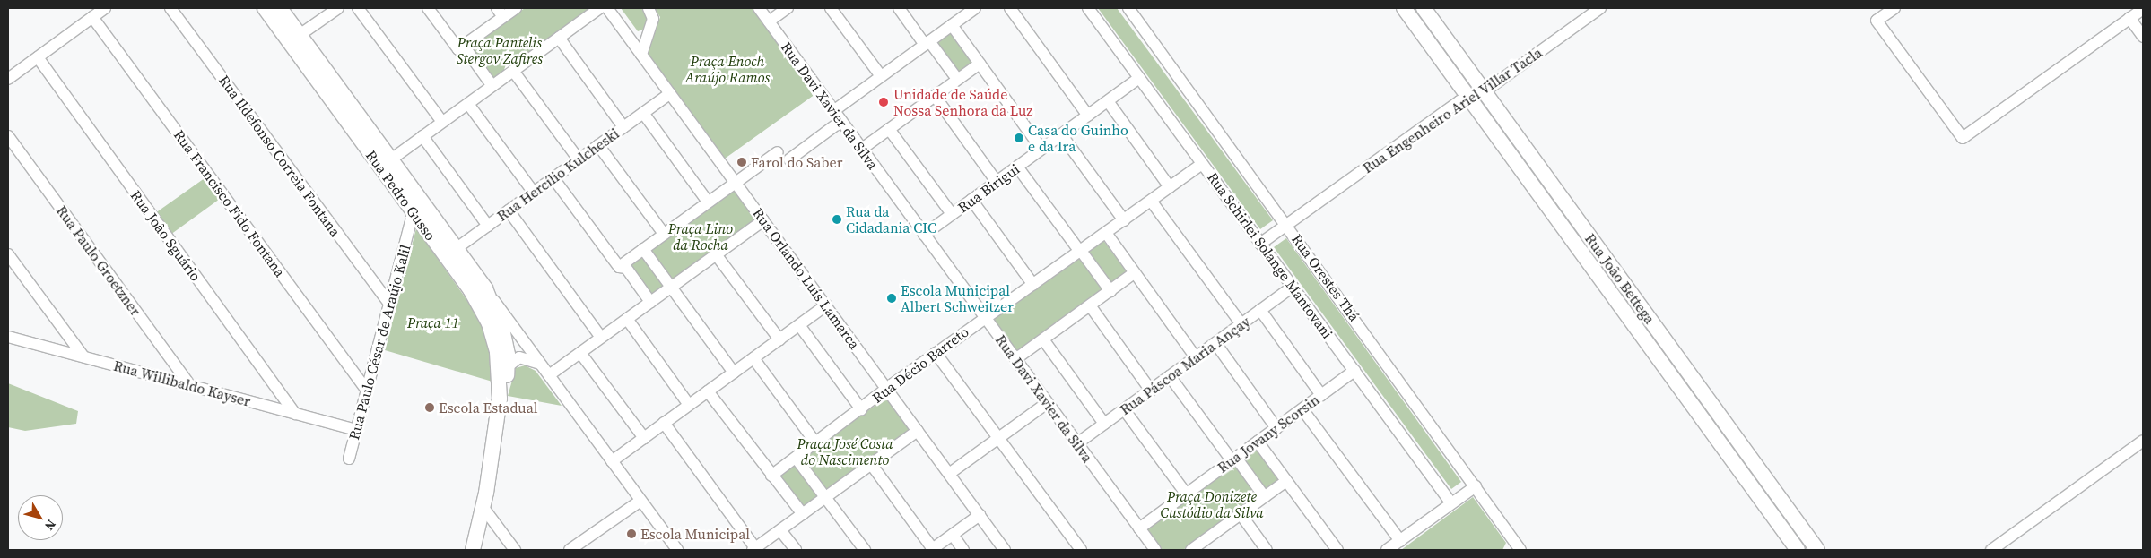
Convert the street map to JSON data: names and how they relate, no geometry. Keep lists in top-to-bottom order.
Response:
{
  "streets": {
    "main road": ["Rua Pedro Gusso", "Rua João Bettega"],
    "street": [
      "Rua Davi Xavier da Silva",
      "Rua Engenheiro Ariel Villar Tacla",
      "Rua Ildefonso Correia Fontana",
      "Rua Hercílio Kulcheski",
      "Rua Birigui",
      "Rua Francisco Fido Fontana",
      "Rua João Sguário",
      "Rua Schirlei Solange Mantovani",
      "Rua Paulo Groetzner",
      "Rua Orestes Thá",
      "Rua Orlando Luís Lamarca",
      "Rua Paulo César de Araújo Kalil",
      "Rua Décio Barreto",
      "Rua Páscoa Maria Ançay",
      "Rua Willibaldo Kayser",
      "Rua Jovany Scorsin"
    ]
  },
  "crossings": [
    ["Rua Davi Xavier da Silva", "Rua Birigui"],
    ["Rua Davi Xavier da Silva", "Rua Décio Barreto"],
    ["Rua Davi Xavier da Silva", "Rua Páscoa Maria Ançay"],
    ["Rua Davi Xavier da Silva", "Rua Jovany Scorsin"],
    ["Rua Engenheiro Ariel Villar Tacla", "Rua Schirlei Solange Mantovani"],
    ["Rua Engenheiro Ariel Villar Tacla", "Rua Orestes Thá"],
    ["Rua Engenheiro Ariel Villar Tacla", "Rua João Bettega"],
    ["Rua Ildefonso Correia Fontana", "Rua Paulo César de Araújo Kalil"],
    ["Rua Hercílio Kulcheski", "Rua Pedro Gusso"],
    ["Rua Hercílio Kulcheski", "Rua Orlando Luís Lamarca"],
    ["Rua Birigui", "Rua Schirlei Solange Mantovani"],
    ["Rua Pedro Gusso", "Rua Paulo César de Araújo Kalil"],
    ["Rua Francisco Fido Fontana", "Rua Paulo César de Araújo Kalil"],
    ["Rua João Sguário", "Rua Willibaldo Kayser"],
    ["Rua Schirlei Solange Mantovani", "Rua Décio Barreto"],
    ["Rua Schirlei Solange Mantovani", "Rua Páscoa Maria Ançay"],
    ["Rua Schirlei Solange Mantovani", "Rua Jovany Scorsin"],
    ["Rua Paulo Groetzner", "Rua Willibaldo Kayser"],
    ["Rua Orlando Luís Lamarca", "Rua Décio Barreto"],
    ["Rua Paulo César de Araújo Kalil", "Rua Willibaldo Kayser"]
  ],
  "parks": [
    "Praça Pantelis Stergov Zafires",
    "Praça Enoch Araújo Ramos",
    "Praça Lino da Rocha",
    "Praça 11",
    "Praça José Costa do Nascimento",
    "Praça Donizete Custódio da Silva"
  ],
  "places": [
    "Unidade de Saúde Nossa Senhora da Luz",
    "Casa do Guinho e da Ira",
    "Farol do Saber",
    "Rua da Cidadania CIC",
    "Escola Municipal Albert Schweitzer",
    "Escola Estadual",
    "Escola Municipal"
  ],
  "north": "bottom right"
}
